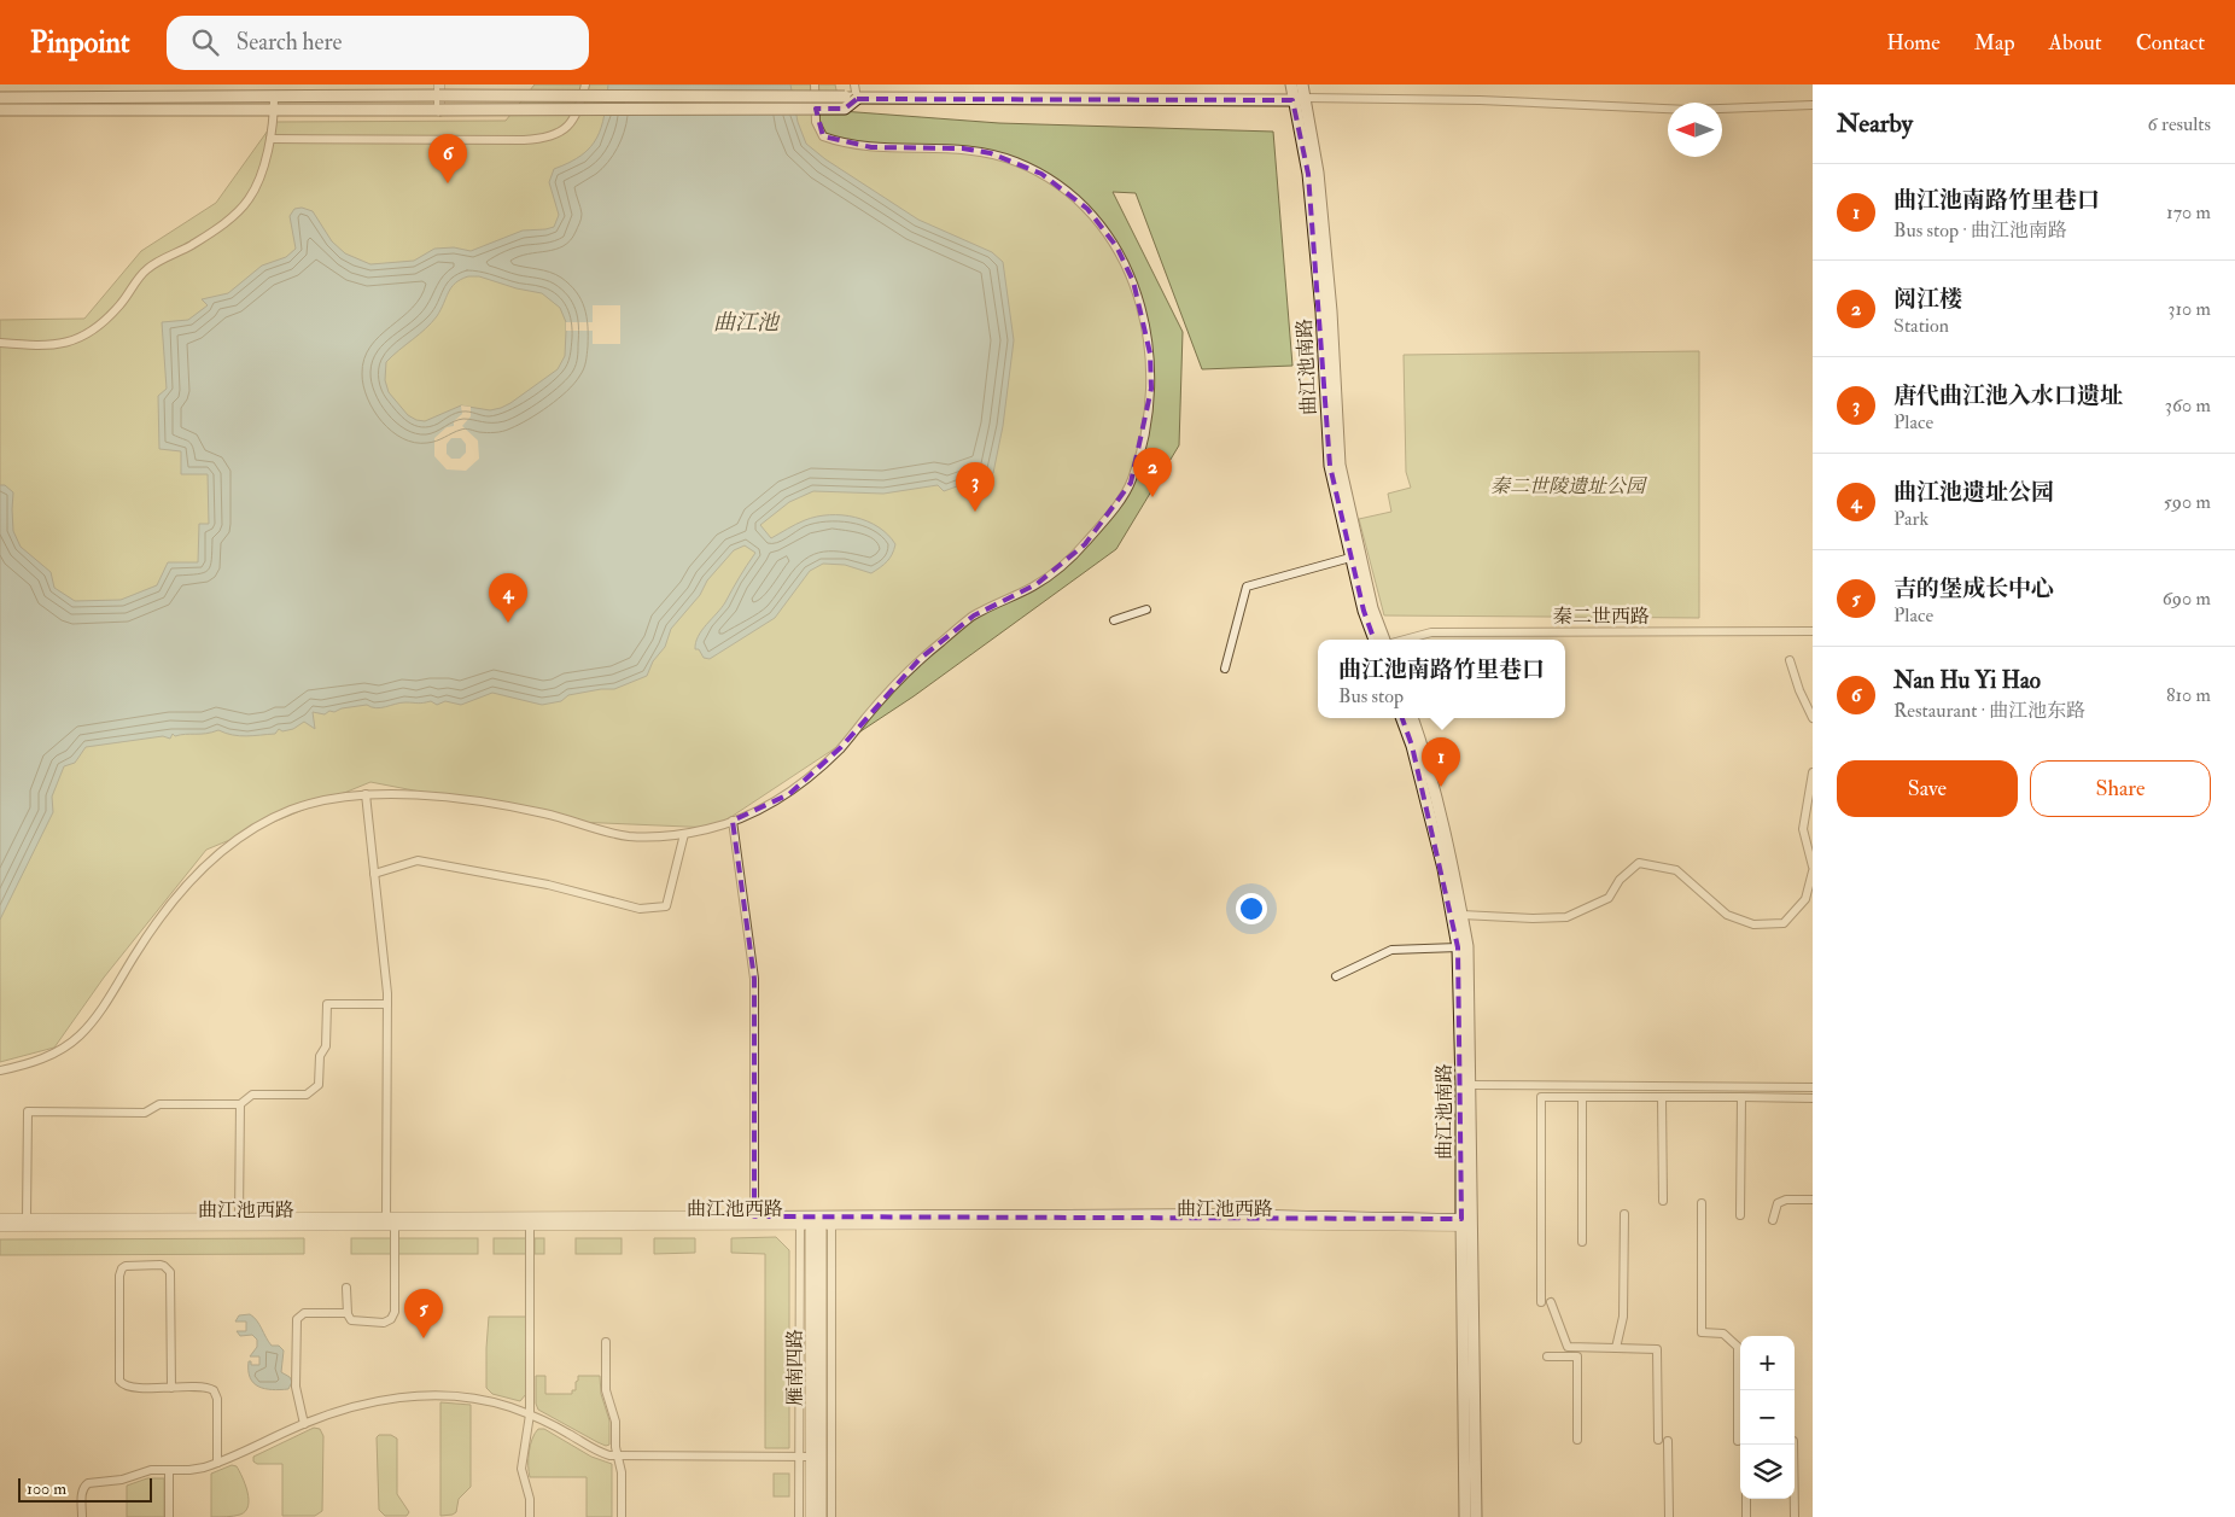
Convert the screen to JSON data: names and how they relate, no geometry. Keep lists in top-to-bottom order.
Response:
{
  "streets": {
    "main road": ["曲江池南路"],
    "street": ["秦二世西路", "曲江池西路", "雁南四路"]
  },
  "crossings": [
    ["曲江池南路", "曲江池西路"],
    ["曲江池西路", "雁南四路"]
  ],
  "water": ["曲江池"],
  "parks": ["秦二世陵遗址公园"],
  "scale_bar": "100 m",
  "north": "left",
  "page": {
    "header": "Pinpoint",
    "search": "Search here",
    "nav": [
      "Home",
      "Map",
      "About",
      "Contact"
    ],
    "heading": ["Nearby", "6 results"],
    "pins": [
      "6",
      "2",
      "3",
      "4",
      "1",
      "5"
    ],
    "list": [
      {
        "mark": "1",
        "name": "曲江池南路竹里巷口",
        "note": "Bus stop · 曲江池南路",
        "value": "170 m"
      },
      {
        "mark": "2",
        "name": "阅江楼",
        "note": "Station",
        "value": "310 m"
      },
      {
        "mark": "3",
        "name": "唐代曲江池入水口遗址",
        "note": "Place",
        "value": "360 m"
      },
      {
        "mark": "4",
        "name": "曲江池遗址公园",
        "note": "Park",
        "value": "590 m"
      },
      {
        "mark": "5",
        "name": "吉的堡成长中心",
        "note": "Place",
        "value": "690 m"
      },
      {
        "mark": "6",
        "name": "Nan Hu Yi Hao",
        "note": "Restaurant · 曲江池东路",
        "value": "810 m"
      }
    ],
    "popup": ["曲江池南路竹里巷口", "Bus stop"],
    "buttons": ["Save", "Share"],
    "map_buttons": ["+", "−"],
    "scale": "100 m"
  }
}
